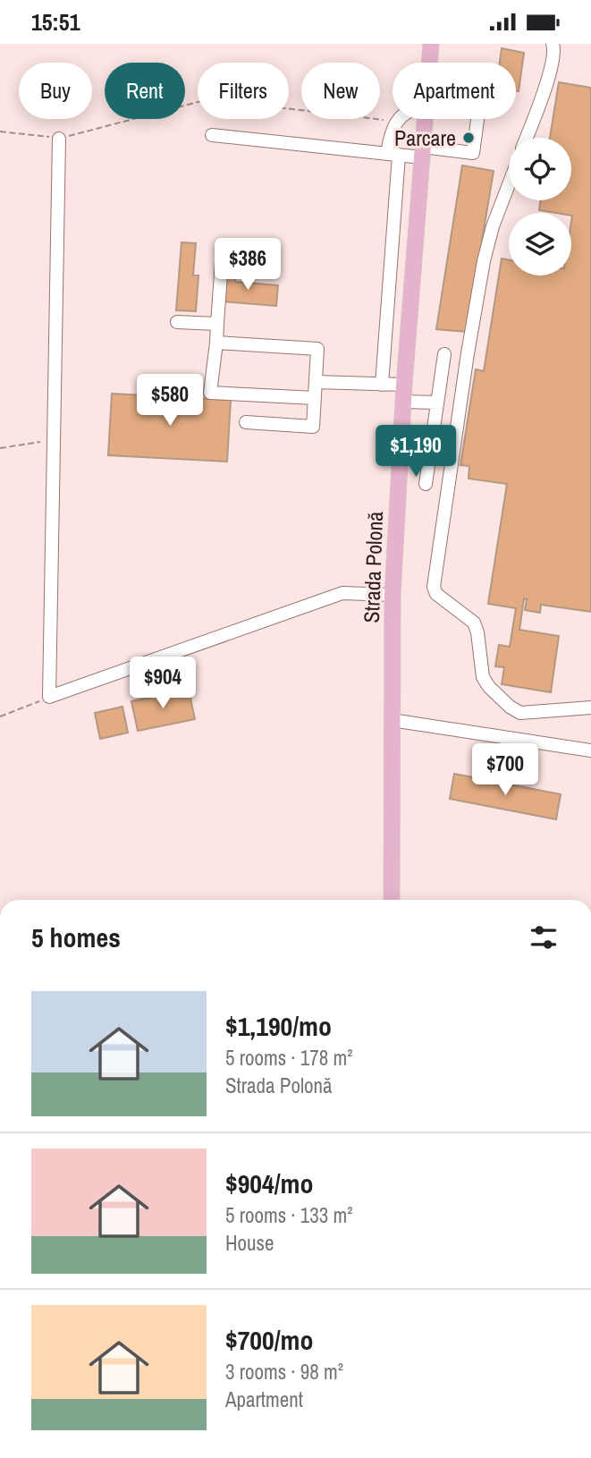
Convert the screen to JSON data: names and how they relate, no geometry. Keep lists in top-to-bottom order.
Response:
{
  "streets": {
    "main road": ["Strada Polonă"]
  },
  "places": ["Parcare"],
  "page": {
    "status": "15:51",
    "chip": [
      "Buy",
      "Rent",
      "Filters",
      "New",
      "Apartment"
    ],
    "price": [
      "$386",
      "$580",
      "$1,190",
      "$904",
      "$700"
    ],
    "heading": "5 homes",
    "list": [
      {
        "name": "$1,190/mo",
        "note": "5 rooms · 178 m² · Strada Polonă"
      },
      {
        "name": "$904/mo",
        "note": "5 rooms · 133 m² · House"
      },
      {
        "name": "$700/mo",
        "note": "3 rooms · 98 m² · Apartment"
      }
    ]
  }
}
